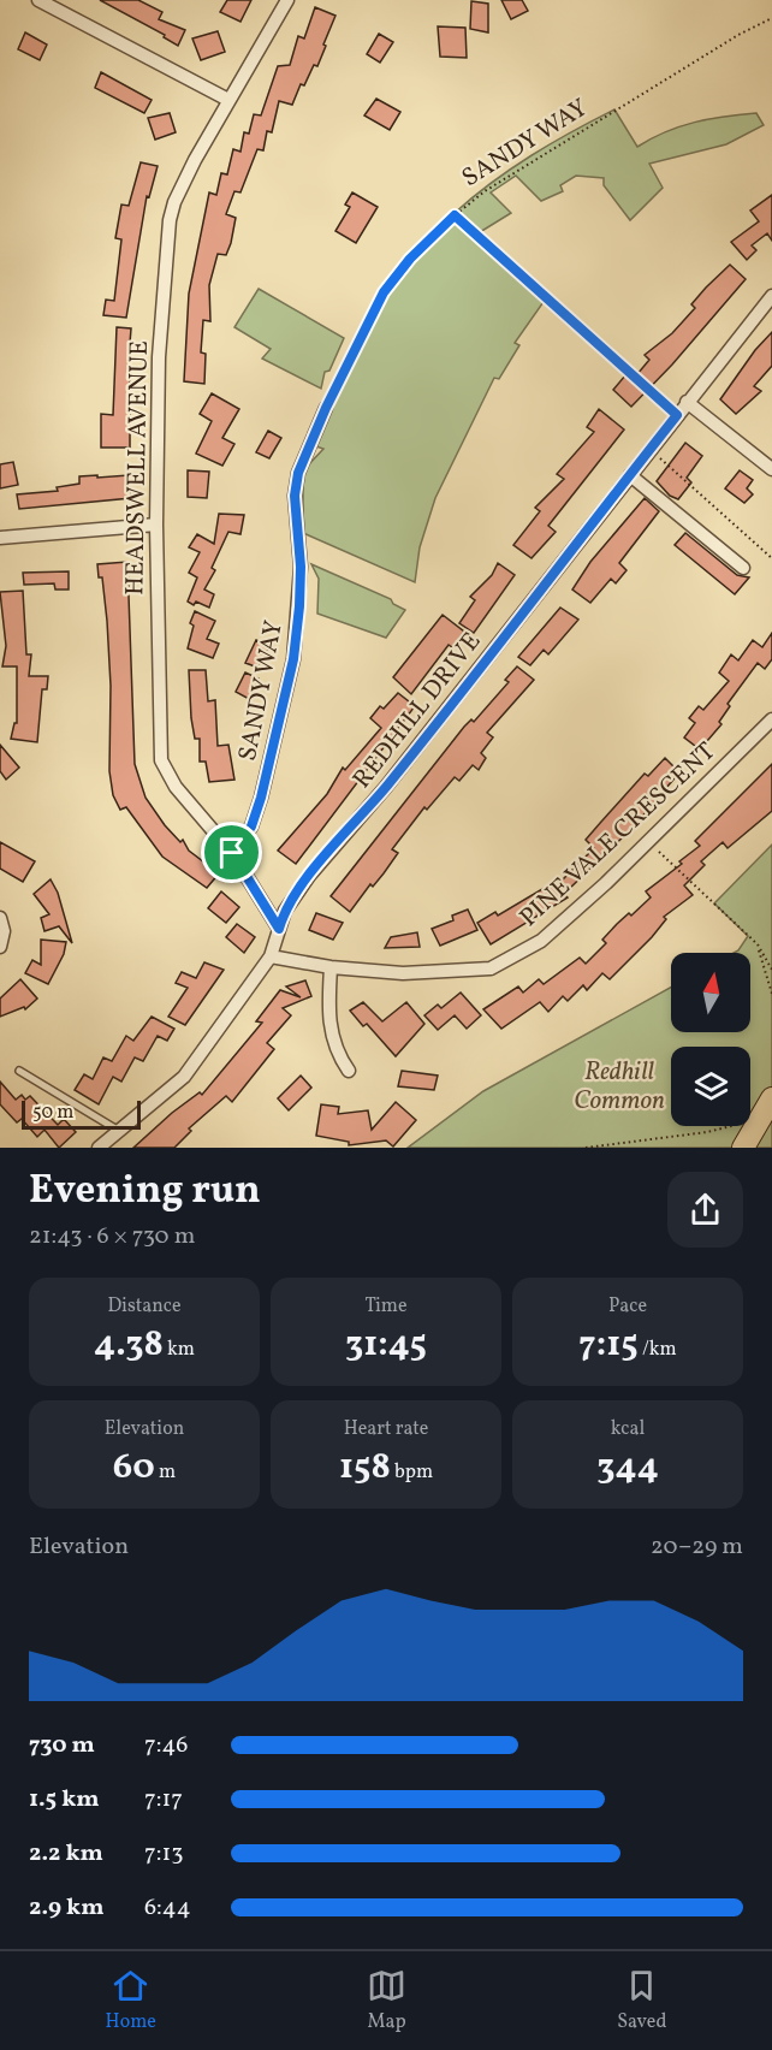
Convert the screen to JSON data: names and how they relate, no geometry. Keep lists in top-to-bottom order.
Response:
{
  "streets": {
    "street": [
      "SANDY WAY",
      "HEADSWELL AVENUE",
      "REDHILL DRIVE",
      "PINE VALE CRESCENT"
    ]
  },
  "crossings": [
    ["SANDY WAY", "HEADSWELL AVENUE"],
    ["HEADSWELL AVENUE", "REDHILL DRIVE"],
    ["REDHILL DRIVE", "PINE VALE CRESCENT"]
  ],
  "parks": ["Redhill Common"],
  "scale_bar": "50 m",
  "north": "top",
  "page": {
    "scale": "50 m",
    "heading": ["Evening run", "21:43 · 6 × 730 m"],
    "stats": [
      ["Distance", "4.38 km"],
      ["Time", "31:45"],
      ["Pace", "7:15 /km"],
      ["Elevation", "60 m"],
      ["Heart rate", "158 bpm"],
      ["kcal", "344"]
    ],
    "chart": ["Elevation", "20–29 m"],
    "list": [
      {
        "name": "730 m",
        "note": "7:46"
      },
      {
        "name": "1.5 km",
        "note": "7:17"
      },
      {
        "name": "2.2 km",
        "note": "7:13"
      },
      {
        "name": "2.9 km",
        "note": "6:44"
      }
    ],
    "tabs": ["Home", "Map", "Saved"]
  }
}
